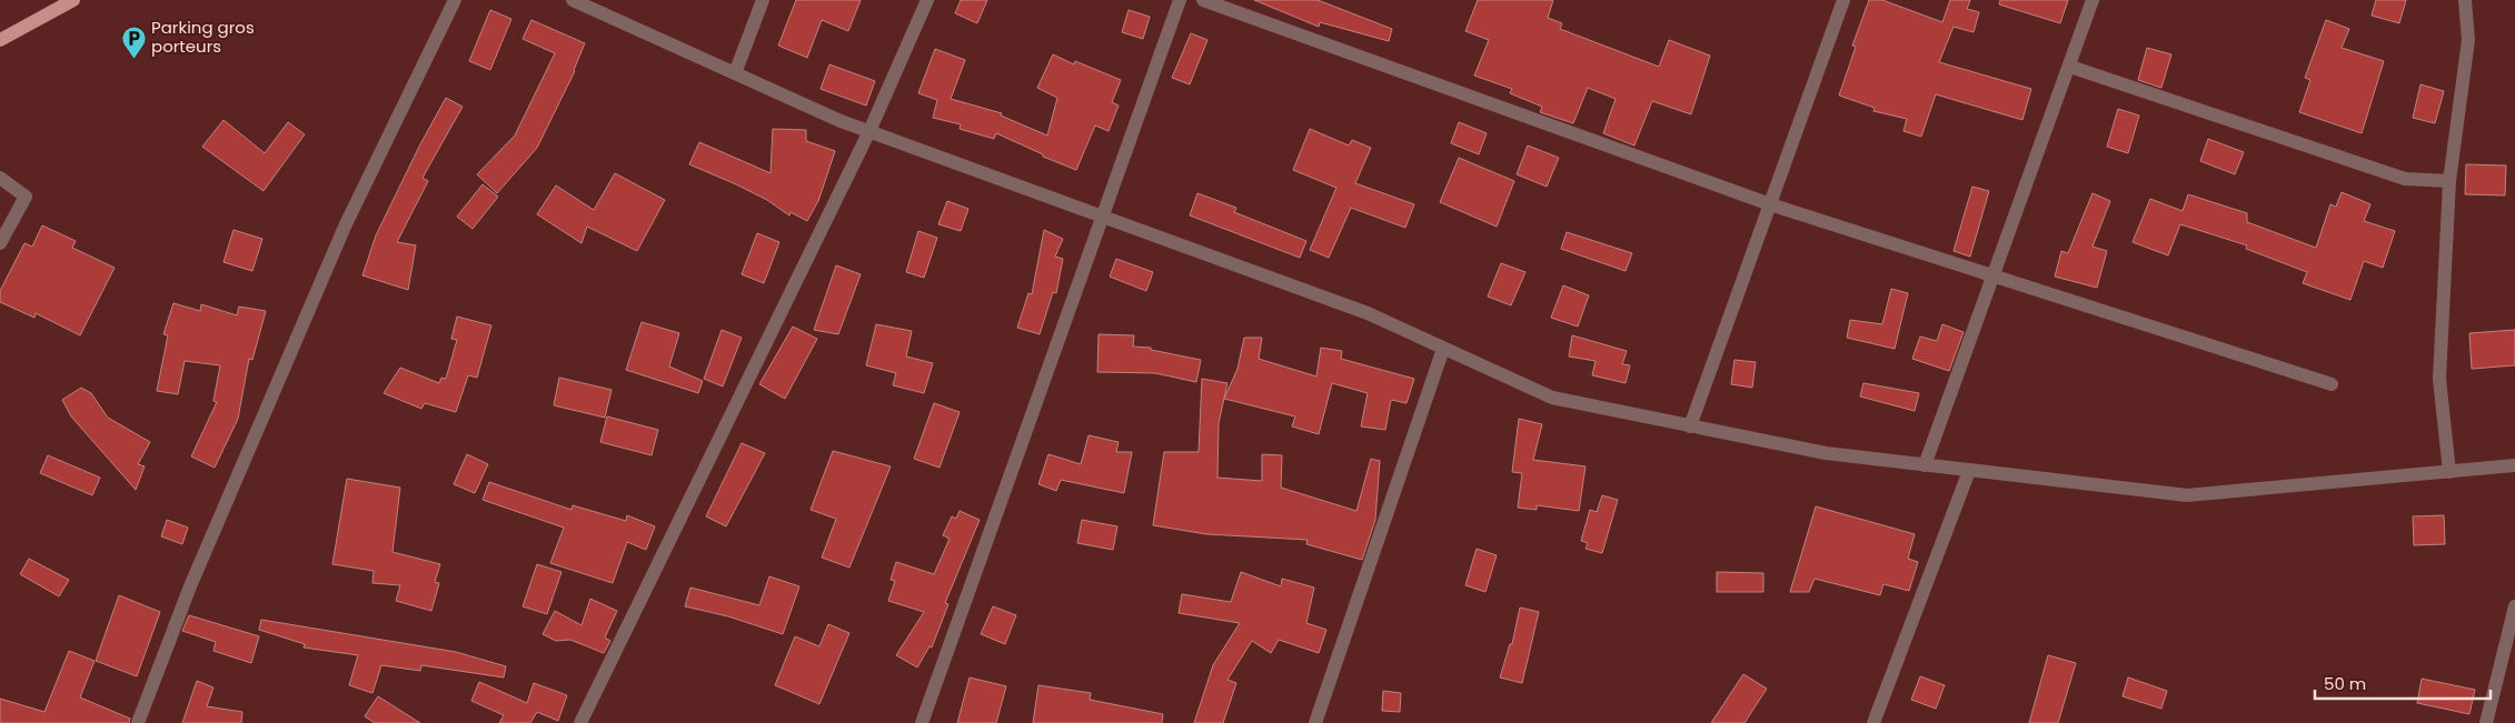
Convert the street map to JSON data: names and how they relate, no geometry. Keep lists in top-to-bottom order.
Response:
{
  "places": {
    "parking": ["Parking gros porteurs"]
  },
  "scale_bar": "50 m"
}
